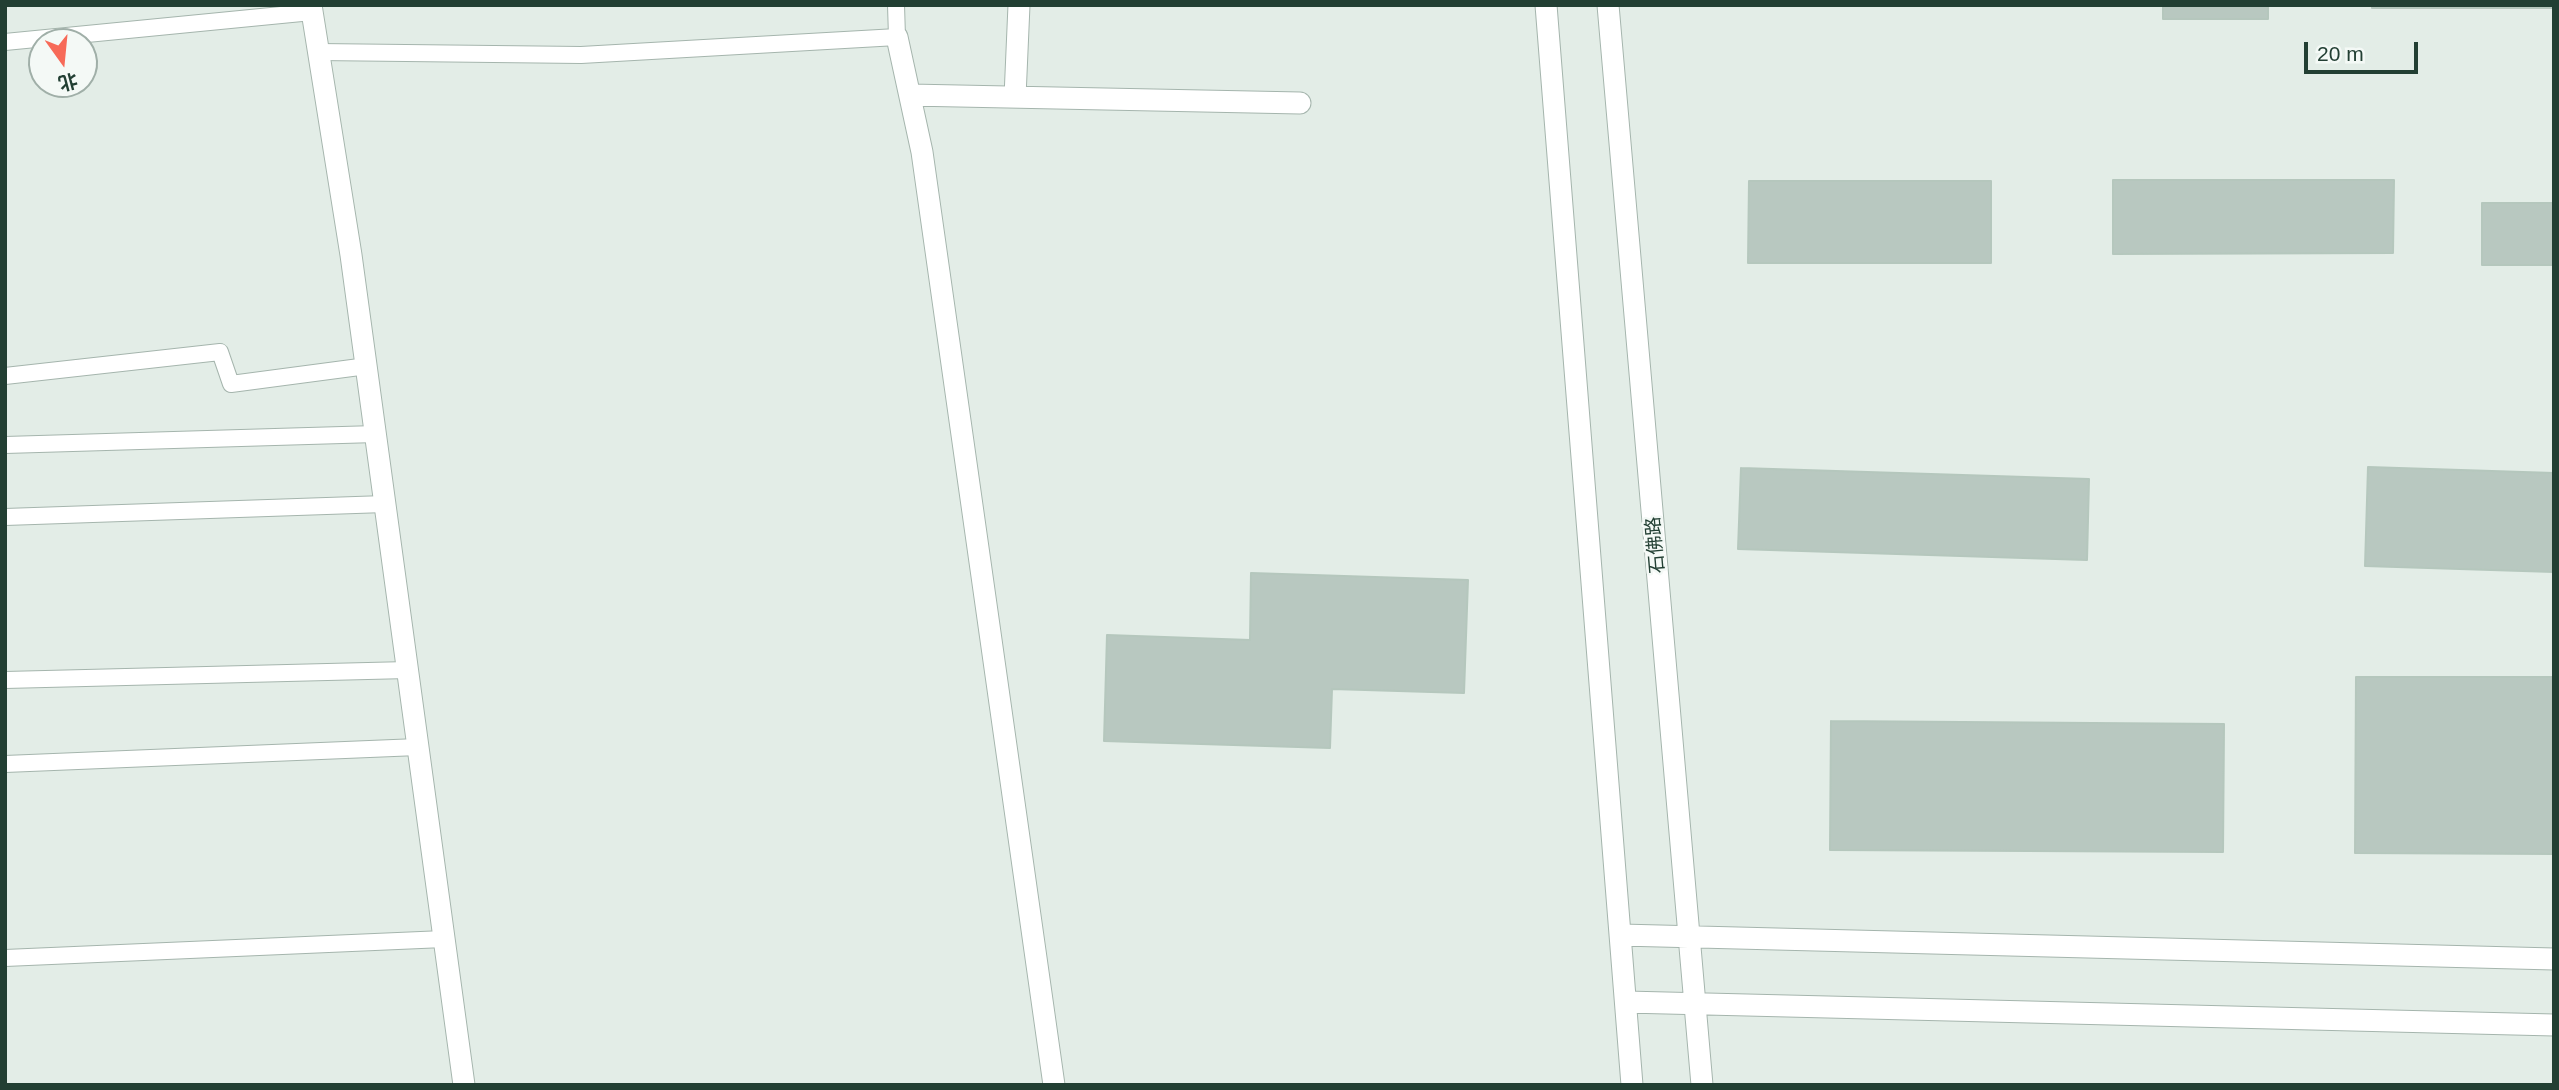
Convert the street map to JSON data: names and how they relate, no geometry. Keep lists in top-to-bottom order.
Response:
{
  "streets": {
    "street": ["石佛路"]
  },
  "scale_bar": "20 m",
  "north": "bottom"
}
